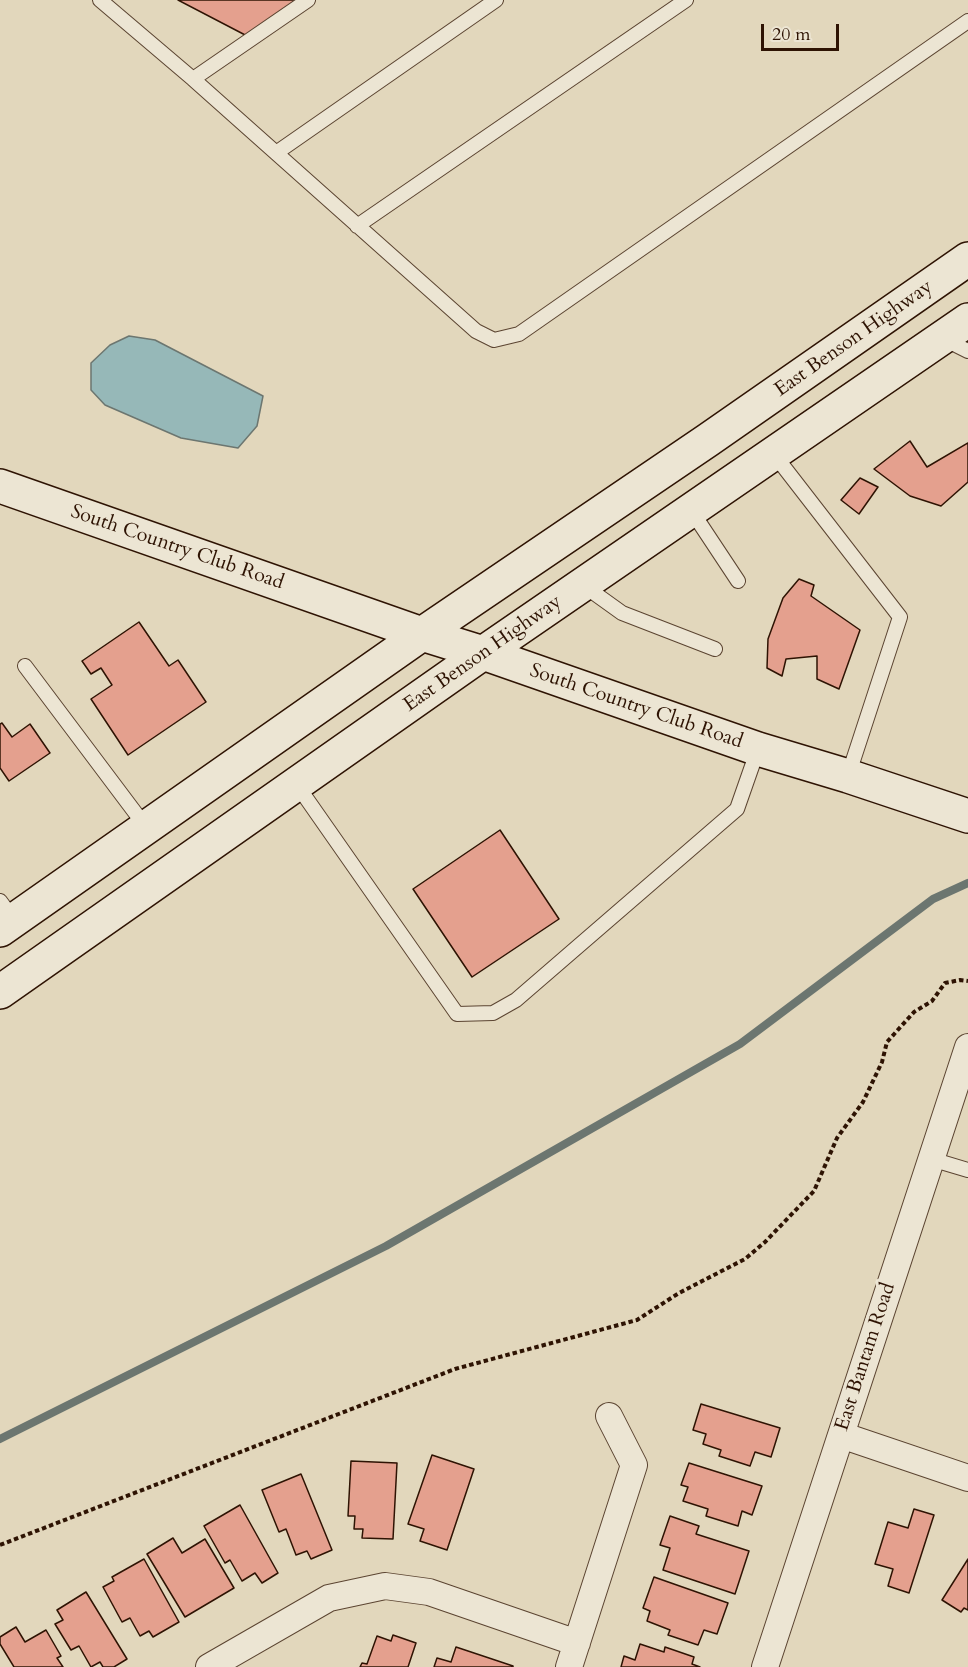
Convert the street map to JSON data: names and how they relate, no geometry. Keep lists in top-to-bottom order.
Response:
{
  "streets": {
    "main road": ["East Benson Highway", "South Country Club Road"],
    "street": ["East Bantam Road"]
  },
  "crossings": [
    ["East Benson Highway", "South Country Club Road"]
  ],
  "scale_bar": "20 m"
}
